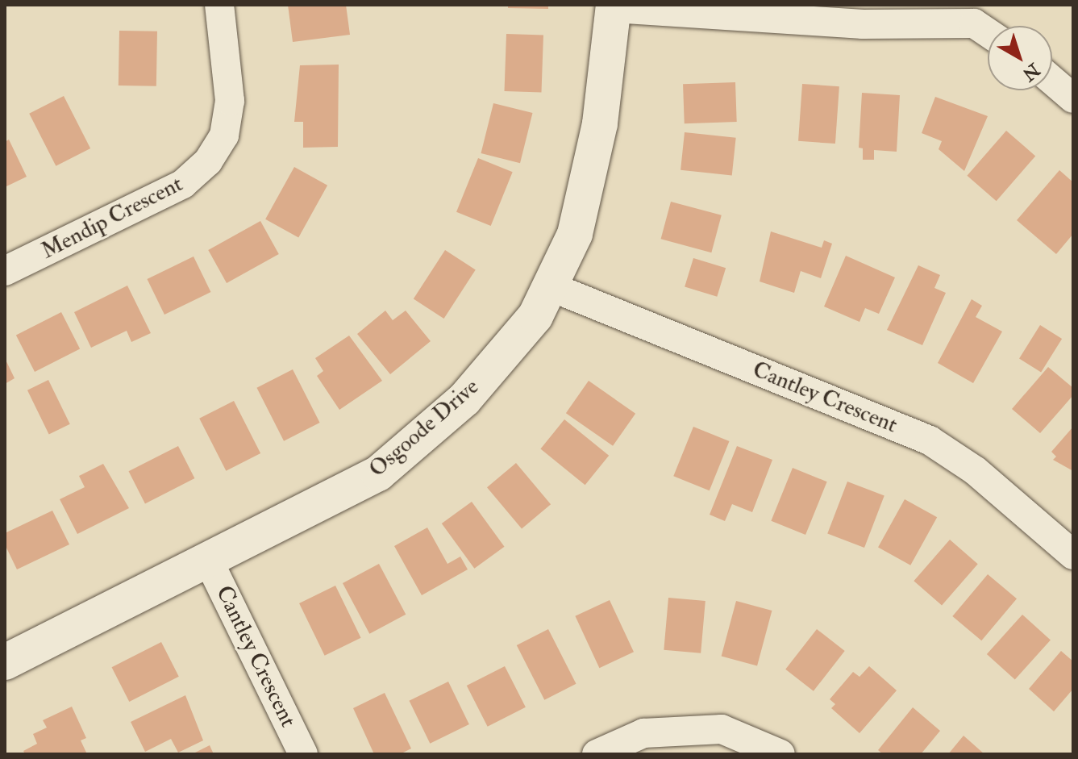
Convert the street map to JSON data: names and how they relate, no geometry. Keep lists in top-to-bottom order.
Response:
{
  "streets": {
    "street": ["Mendip Crescent", "Cantley Crescent", "Osgoode Drive"]
  },
  "crossings": [
    ["Cantley Crescent", "Osgoode Drive"]
  ],
  "north": "bottom right"
}
